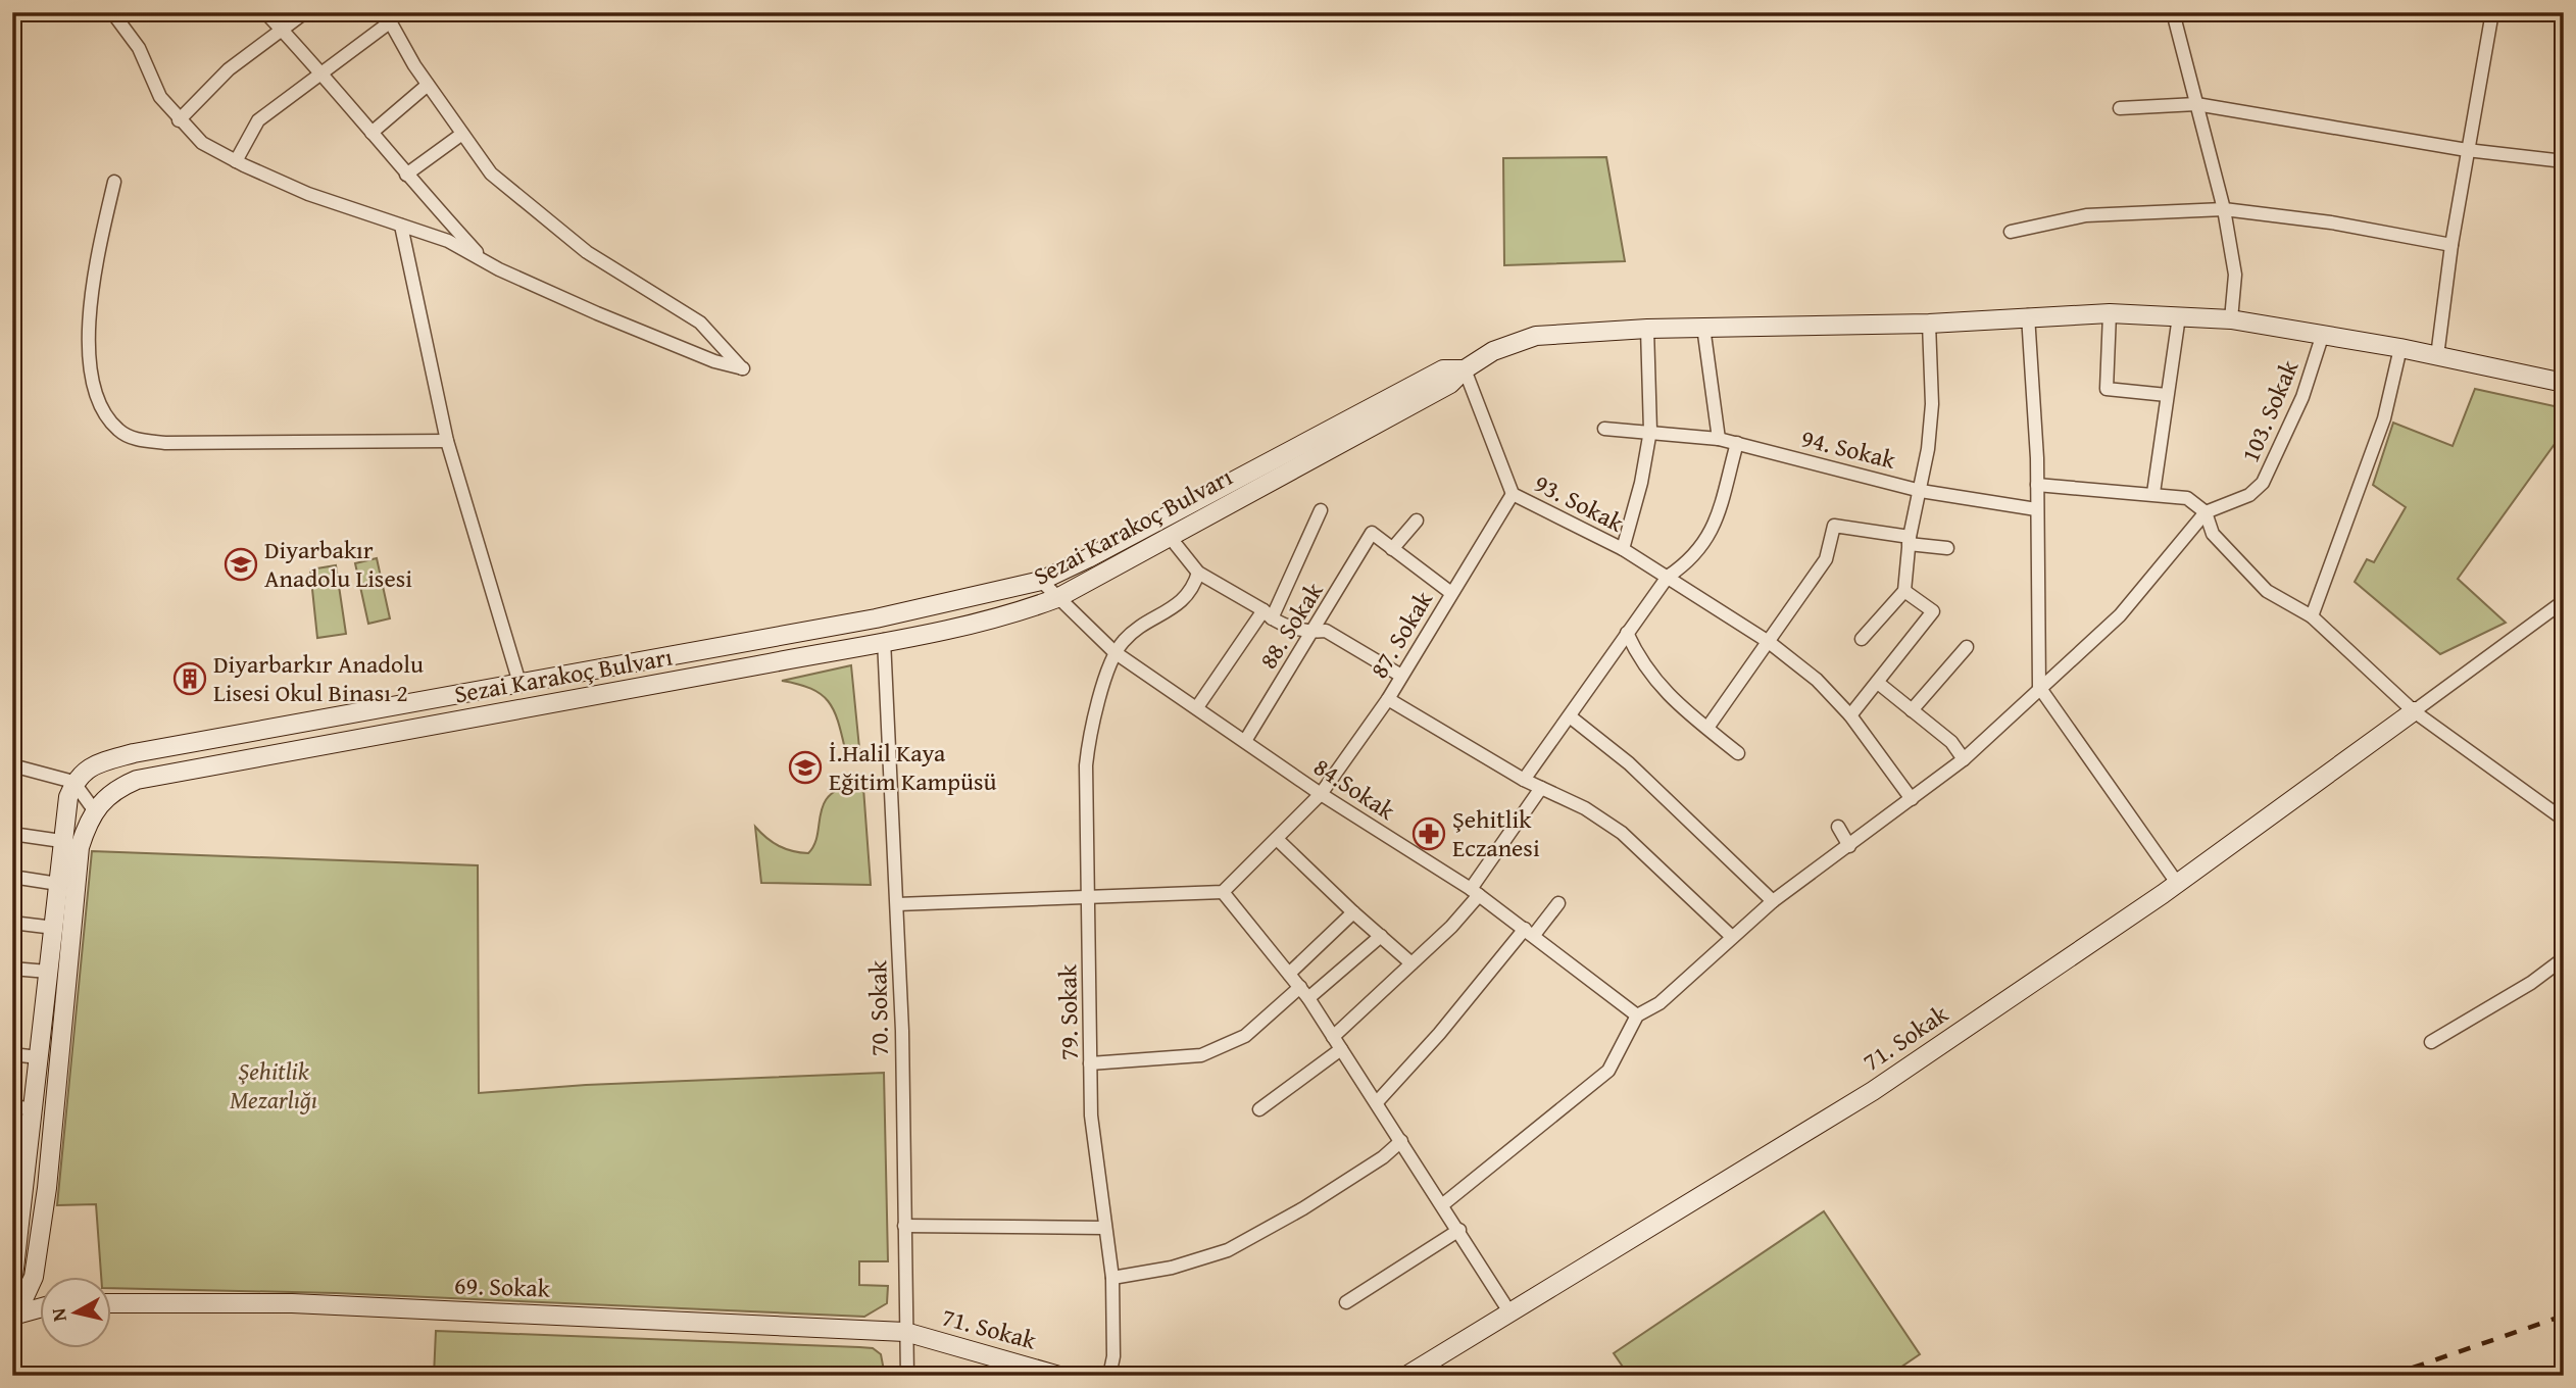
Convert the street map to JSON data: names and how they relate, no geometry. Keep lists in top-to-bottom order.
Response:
{
  "streets": {
    "street": [
      "103. Sokak",
      "94. Sokak",
      "93. Sokak",
      "Sezai Karakoç Bulvarı",
      "88. Sokak",
      "87. Sokak",
      "84.Sokak",
      "70. Sokak",
      "79. Sokak",
      "71. Sokak",
      "69. Sokak"
    ]
  },
  "crossings": [
    ["103. Sokak", "Sezai Karakoç Bulvarı"],
    ["93. Sokak", "Sezai Karakoç Bulvarı"],
    ["93. Sokak", "87. Sokak"],
    ["Sezai Karakoç Bulvarı", "84.Sokak"],
    ["Sezai Karakoç Bulvarı", "70. Sokak"],
    ["88. Sokak", "84.Sokak"],
    ["87. Sokak", "84.Sokak"],
    ["84.Sokak", "79. Sokak"],
    ["70. Sokak", "71. Sokak"],
    ["70. Sokak", "69. Sokak"],
    ["71. Sokak", "69. Sokak"]
  ],
  "parks": ["Şehitlik Mezarlığı"],
  "places": {
    "school or university": ["Diyarbakır Anadolu Lisesi", "İ.Halil Kaya Eğitim Kampüsü"],
    "building": ["Diyarbarkır Anadolu Lisesi Okul Binası 2"],
    "pharmacy": ["Şehitlik Eczanesi"]
  },
  "north": "left"
}
